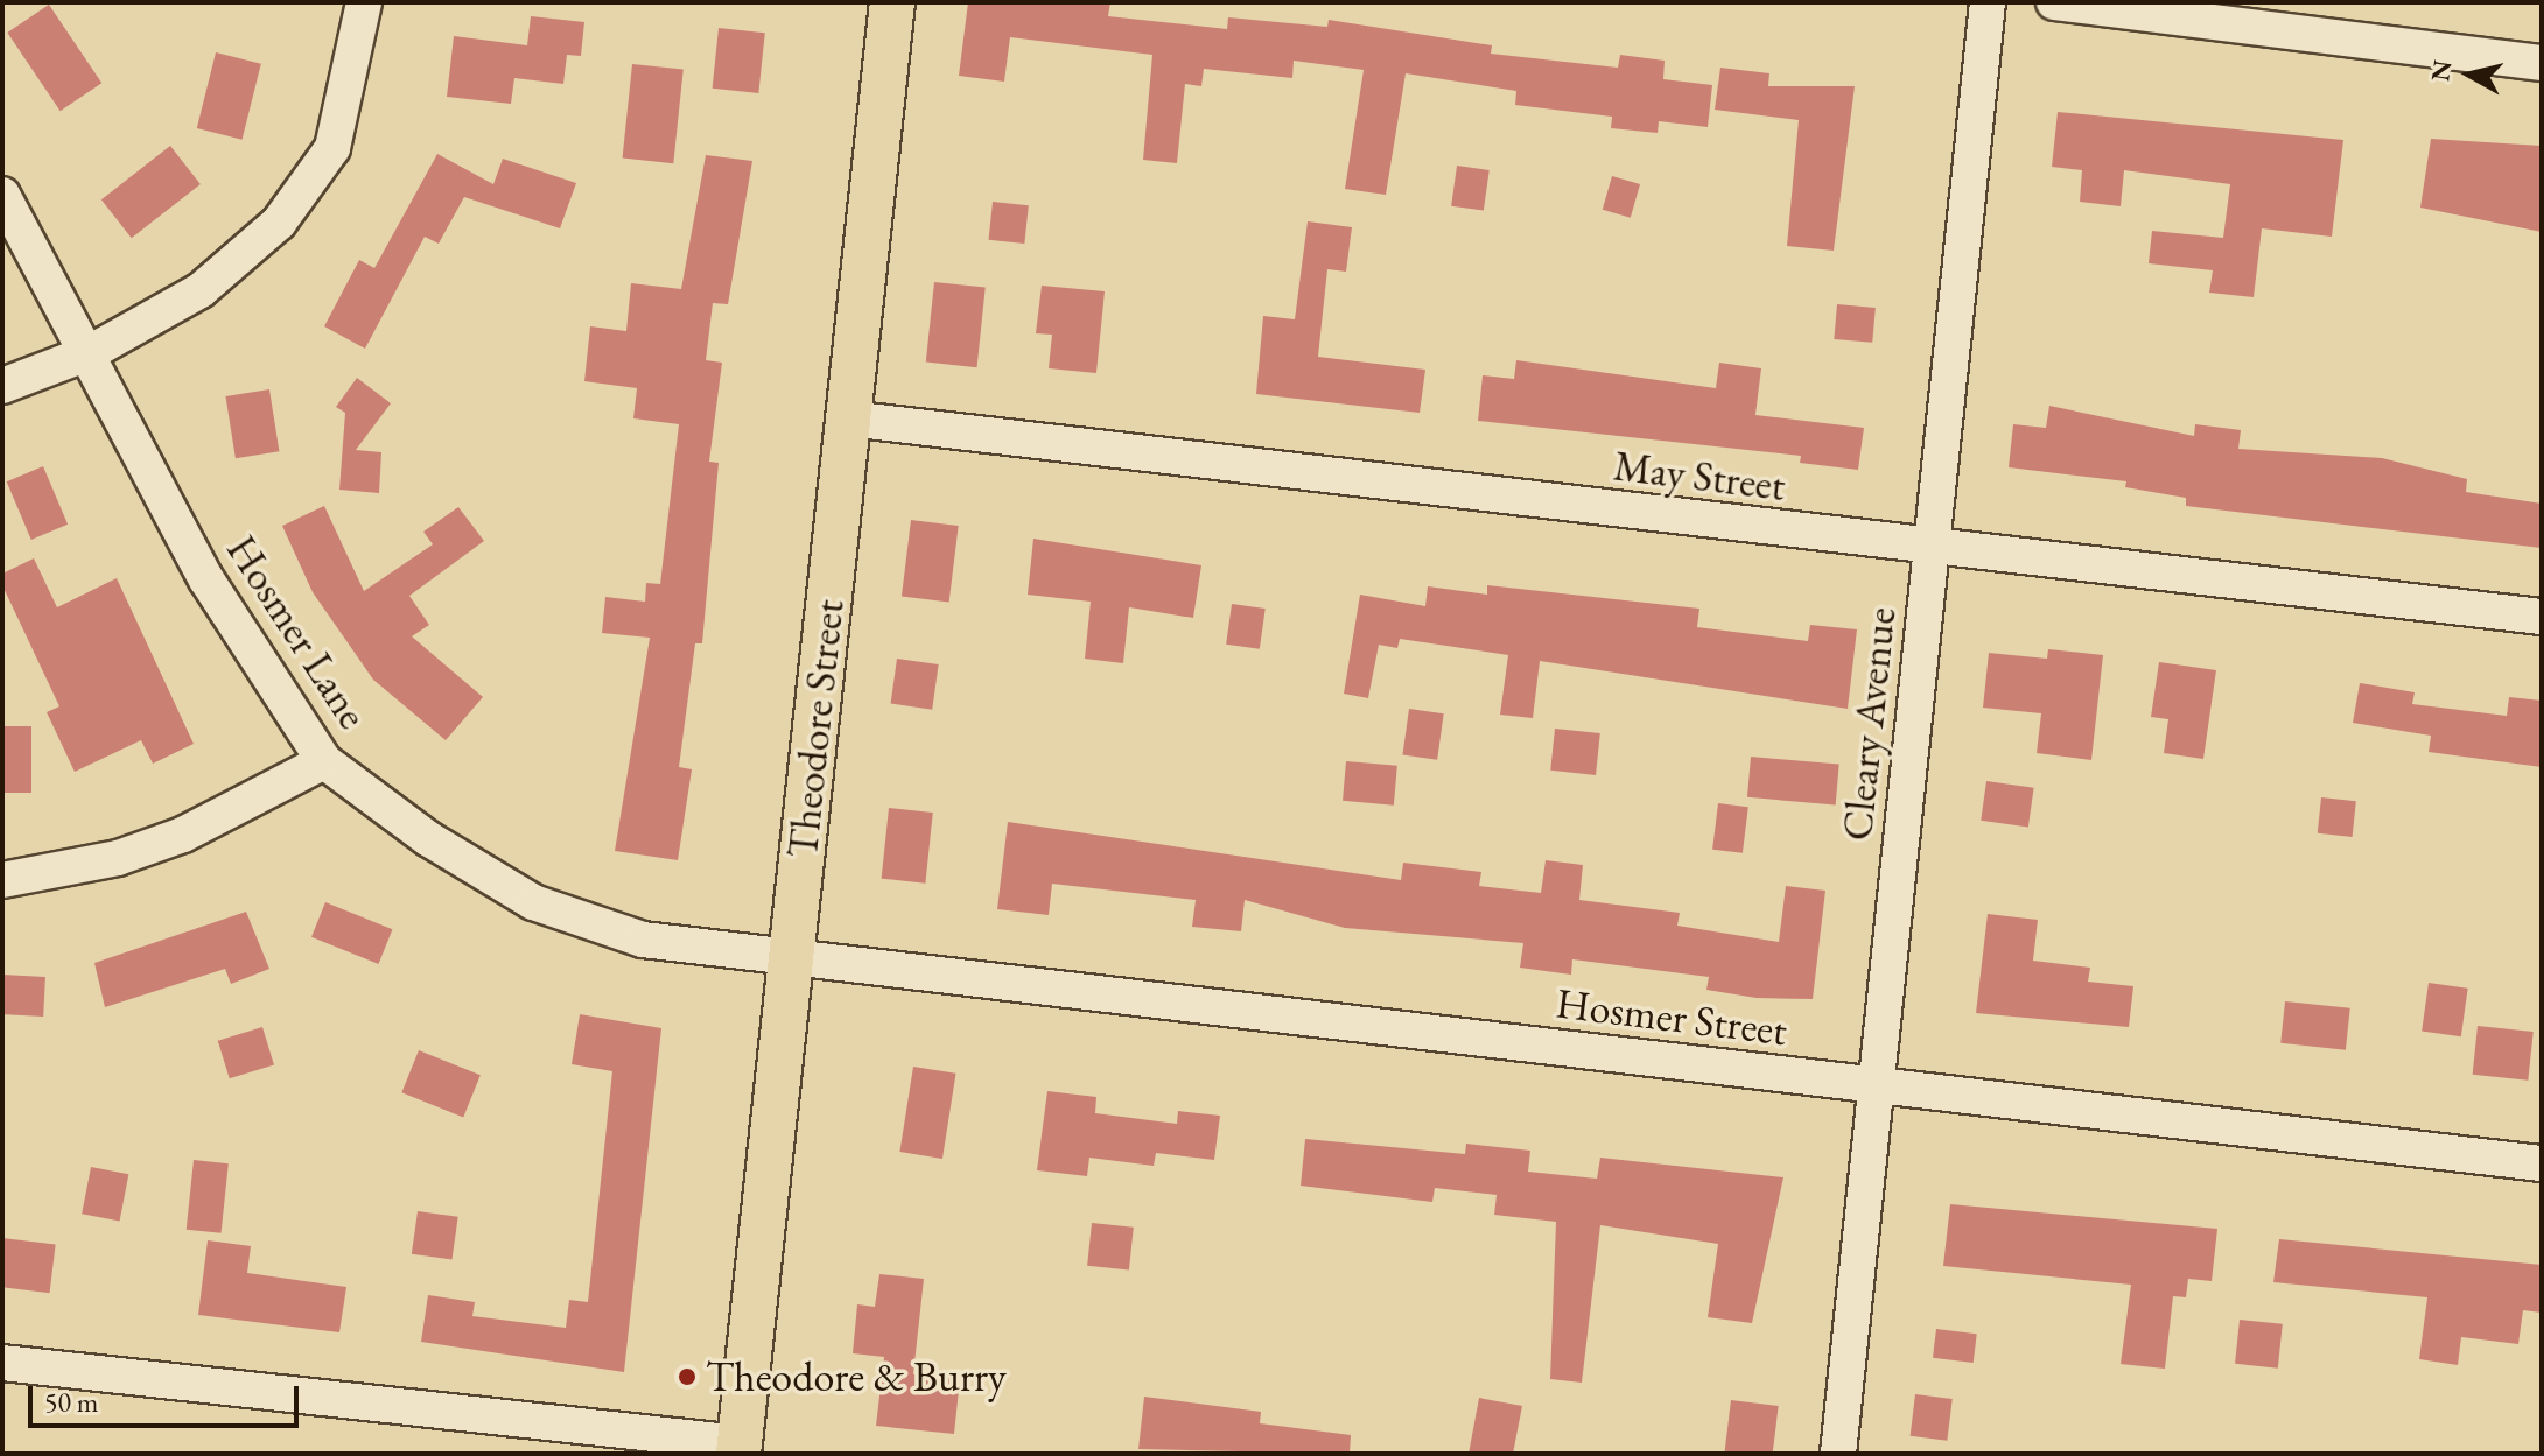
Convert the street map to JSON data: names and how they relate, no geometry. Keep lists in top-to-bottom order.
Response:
{
  "streets": {
    "main road": ["Theodore Street"],
    "street": [
      "May Street",
      "Hosmer Lane",
      "Cleary Avenue",
      "Hosmer Street"
    ]
  },
  "crossings": [
    ["May Street", "Cleary Avenue"],
    ["May Street", "Theodore Street"],
    ["Hosmer Lane", "Theodore Street"],
    ["Hosmer Lane", "Hosmer Street"],
    ["Cleary Avenue", "Hosmer Street"],
    ["Theodore Street", "Hosmer Street"]
  ],
  "places": ["Theodore & Burry"],
  "scale_bar": "50 m",
  "north": "left"
}
